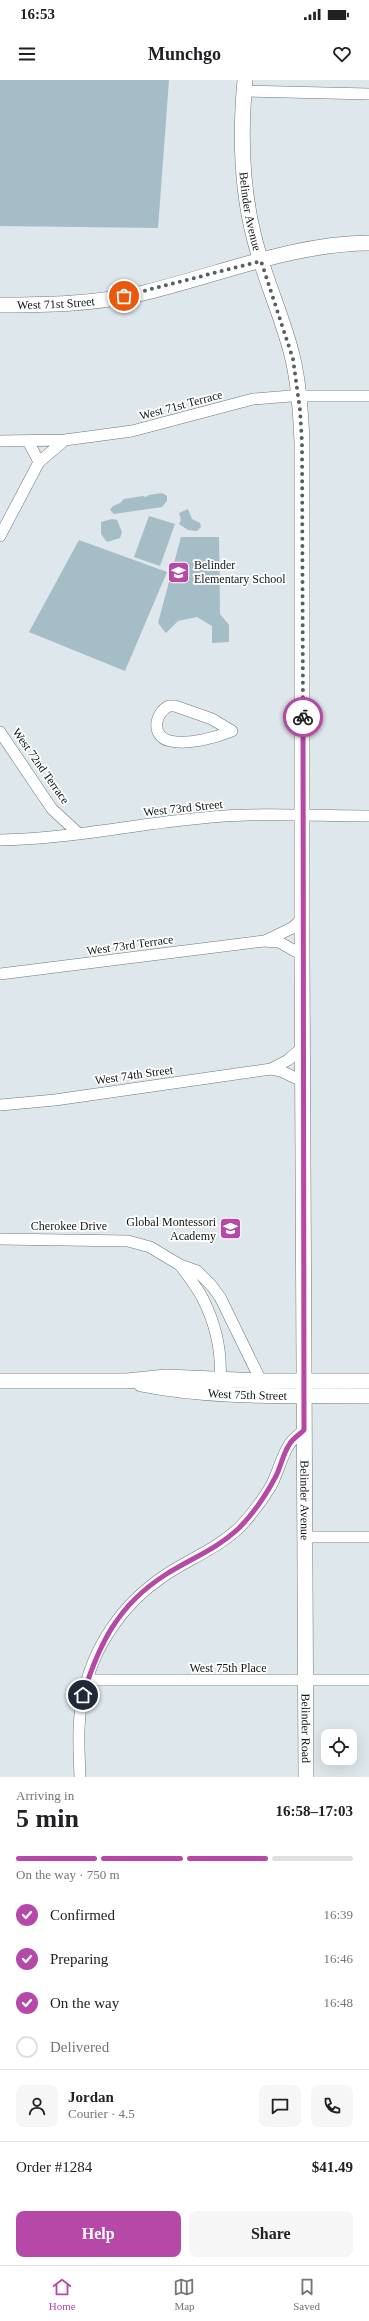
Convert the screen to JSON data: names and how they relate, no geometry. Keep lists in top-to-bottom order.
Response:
{
  "streets": {
    "street": [
      "Belinder Avenue",
      "West 71st Street",
      "West 71st Terrace",
      "West 72nd Terrace",
      "West 73rd Street",
      "West 73rd Terrace",
      "West 74th Street",
      "Cherokee Drive",
      "West 75th Street",
      "West 75th Place",
      "Belinder Road"
    ]
  },
  "crossings": [
    ["Belinder Avenue", "West 71st Street"],
    ["Belinder Avenue", "West 71st Terrace"],
    ["Belinder Avenue", "West 73rd Street"],
    ["Belinder Avenue", "West 73rd Terrace"],
    ["Belinder Avenue", "West 74th Street"],
    ["Belinder Avenue", "West 75th Street"],
    ["Belinder Avenue", "West 75th Place"],
    ["Belinder Avenue", "Belinder Road"],
    ["West 72nd Terrace", "West 73rd Street"],
    ["Cherokee Drive", "West 75th Street"],
    ["West 75th Place", "Belinder Road"]
  ],
  "places": {
    "school or university": ["Belinder Elementary School", "Global Montessori Academy"]
  },
  "page": {
    "status": "16:53",
    "header": "Munchgo",
    "heading": ["5 min", "Arriving in", "16:58–17:03"],
    "panel": [
      "Jordan",
      "Courier · 4.5",
      "Order #1284",
      "$41.49"
    ],
    "bar": "On the way · 750 m",
    "list": [
      ["Confirmed", "16:39"],
      ["Preparing", "16:46"],
      ["On the way", "16:48"],
      "Delivered"
    ],
    "buttons": ["Help", "Share"],
    "tabs": ["Home", "Map", "Saved"]
  }
}
